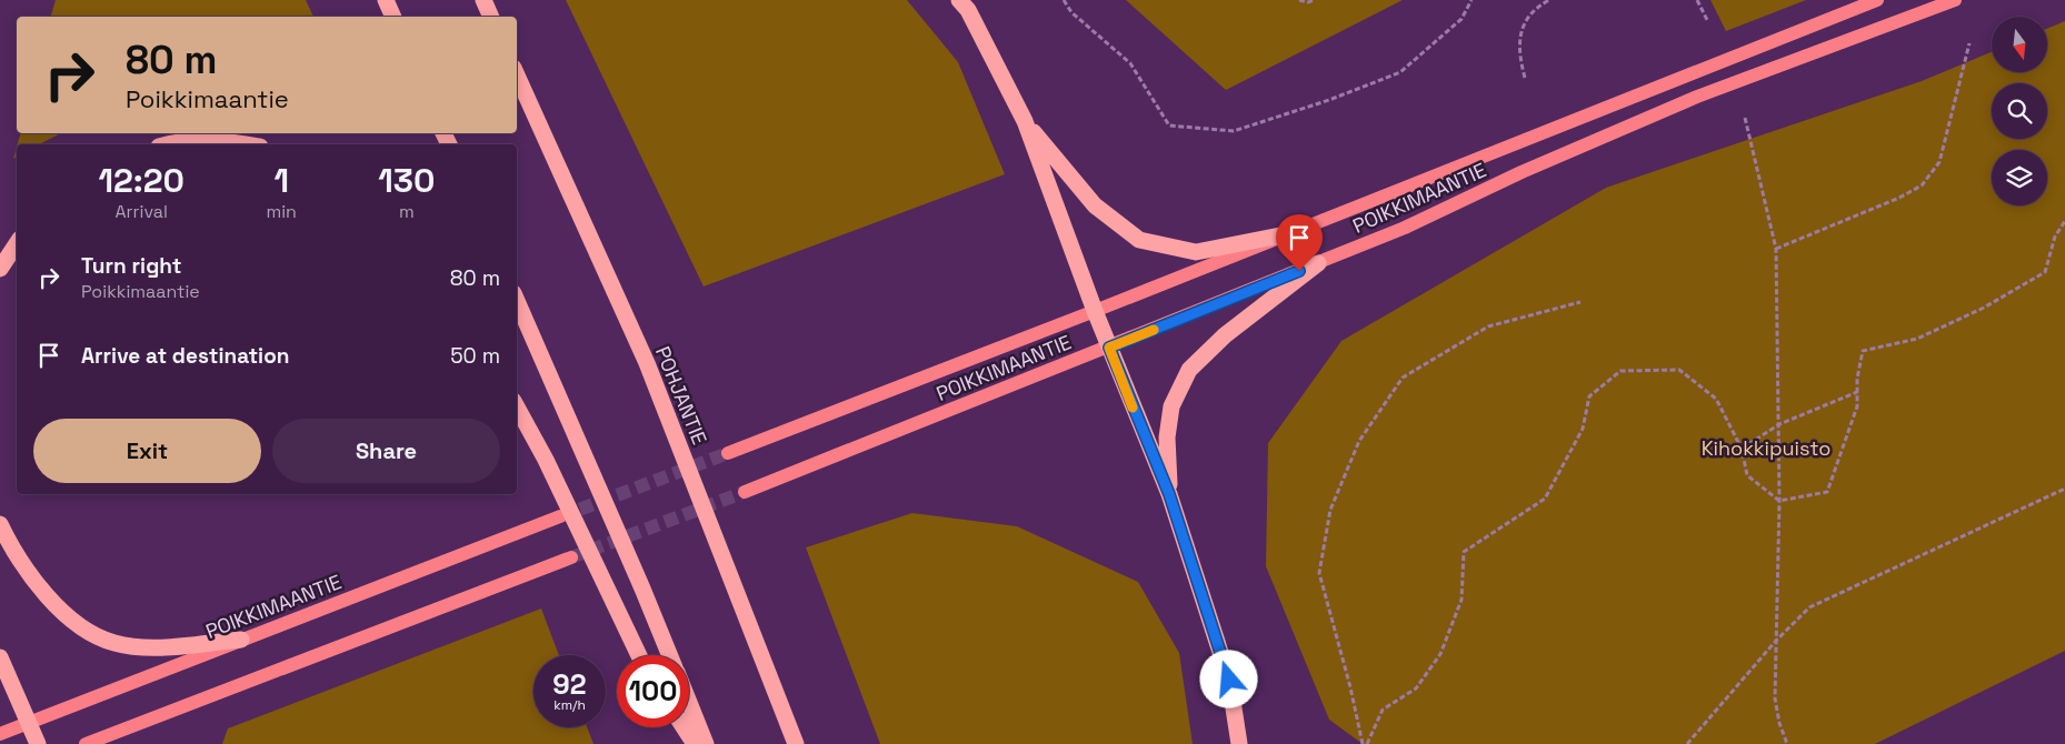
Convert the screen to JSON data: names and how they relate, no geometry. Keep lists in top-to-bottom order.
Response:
{
  "streets": {
    "highway": ["POHJANTIE"],
    "main road": ["POIKKIMAANTIE"]
  },
  "parks": ["Kihokkipuisto"],
  "north": "bottom",
  "page": {
    "turn": ["80 m", "Poikkimaantie"],
    "eta": [
      "12:20",
      "Arrival",
      "1",
      "min",
      "130",
      "m"
    ],
    "list": [
      {
        "name": "Turn right",
        "note": "Poikkimaantie",
        "value": "80 m"
      },
      {
        "name": "Arrive at destination",
        "value": "50 m"
      }
    ],
    "buttons": ["Exit", "Share"],
    "speed": "92 km/h",
    "limit": "100"
  }
}
